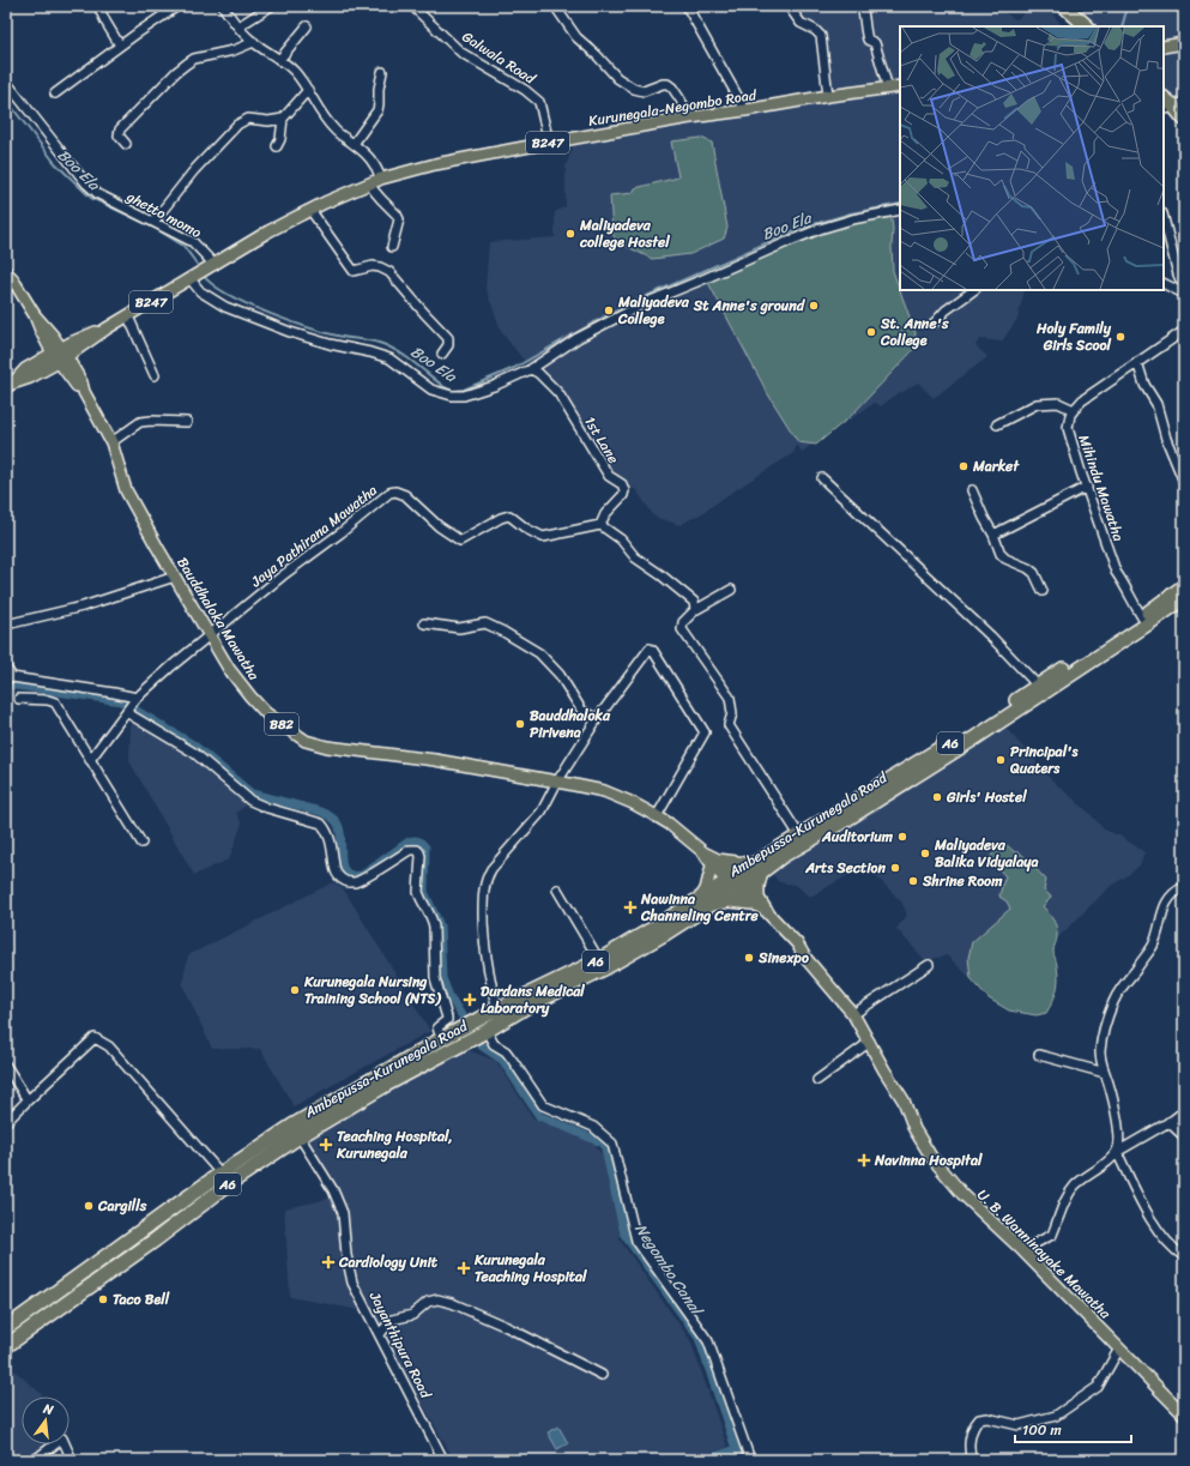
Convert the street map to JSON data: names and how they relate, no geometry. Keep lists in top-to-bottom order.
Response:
{
  "streets": {
    "highway": ["A6", "Ambepussa-Kurunegala Road"],
    "main road": [
      "Kurunegala-Negombo Road",
      "B247",
      "Bauddhaloka Mawatha",
      "B82",
      "U. B. Wanninayake Mawatha"
    ],
    "street": [
      "Galwala Road",
      "ghetto momo",
      "1st Lane",
      "Mihindu Mawatha",
      "Jaya Pathirana Mawatha",
      "Jayanthipura Road"
    ]
  },
  "crossings": [
    ["Galwala Road", "Kurunegala-Negombo Road"],
    ["Kurunegala-Negombo Road", "B247"],
    ["Kurunegala-Negombo Road", "ghetto momo"],
    ["B247", "ghetto momo"],
    ["B247", "Bauddhaloka Mawatha"],
    ["B247", "B82"],
    ["1st Lane", "Jaya Pathirana Mawatha"],
    ["Mihindu Mawatha", "Ambepussa-Kurunegala Road"],
    ["Jaya Pathirana Mawatha", "Bauddhaloka Mawatha"],
    ["Bauddhaloka Mawatha", "B82"],
    ["Bauddhaloka Mawatha", "Ambepussa-Kurunegala Road"],
    ["Bauddhaloka Mawatha", "U. B. Wanninayake Mawatha"],
    ["Ambepussa-Kurunegala Road", "U. B. Wanninayake Mawatha"],
    ["Ambepussa-Kurunegala Road", "Jayanthipura Road"]
  ],
  "water": ["Boo Ela", "Negombo Canal"],
  "places": {
    "other": [
      "Maliyadeva college Hostel",
      "St Anne's ground",
      "Maliyadeva College",
      "St. Anne's College",
      "Holy Family Girls Scool",
      "Market",
      "Bauddhaloka Pirivena",
      "Principal's Quaters",
      "Girls' Hostel",
      "Auditorium",
      "Maliyadeva Balika Vidyalaya",
      "Arts Section",
      "Shrine Room",
      "Sinexpo",
      "Kurunegala Nursing Training School (NTS)",
      "Cargills",
      "Taco Bell"
    ],
    "health": [
      "Nawinna Channeling Centre",
      "Durdans Medical Laboratory",
      "Teaching Hospital, Kurunegala",
      "Navinna Hospital",
      "Cardiology Unit",
      "Kurunegala Teaching Hospital"
    ]
  },
  "scale_bar": "100 m",
  "north": "top"
}
